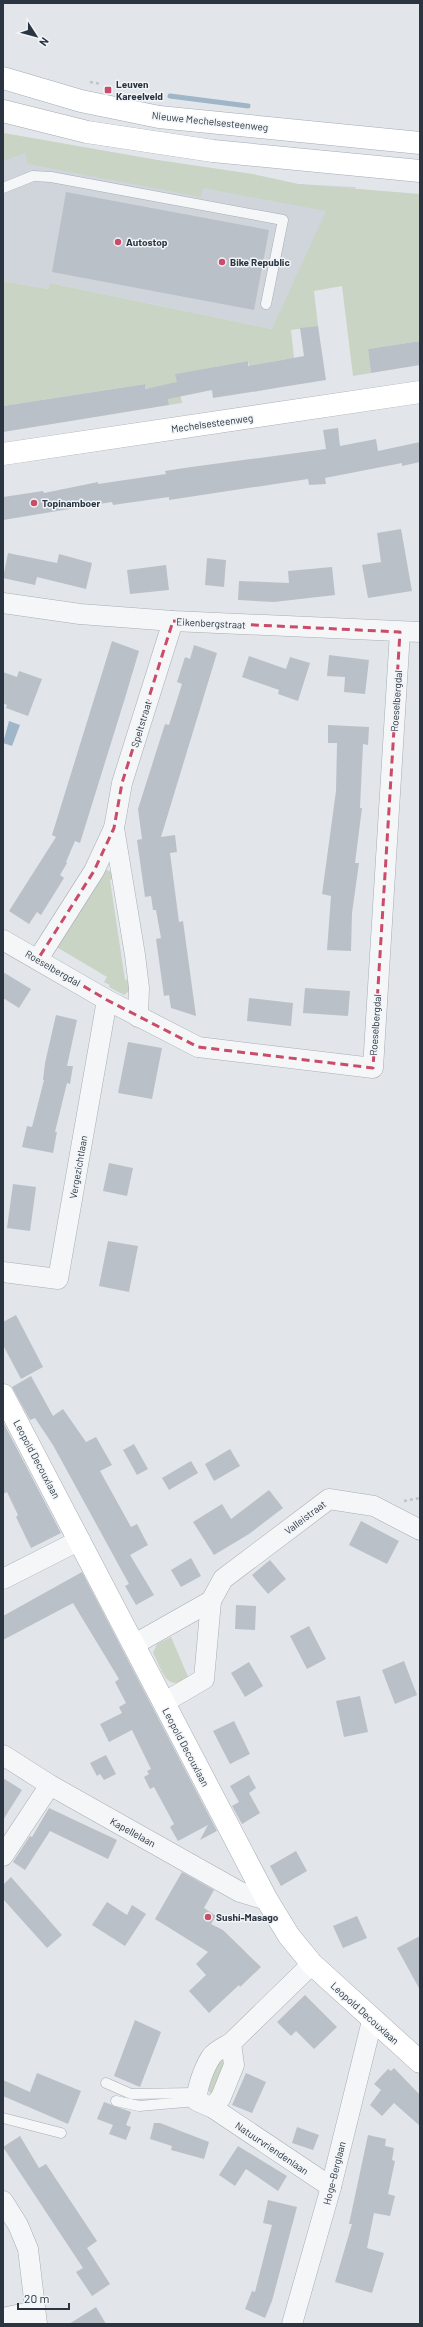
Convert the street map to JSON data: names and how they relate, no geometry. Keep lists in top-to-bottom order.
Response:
{
  "streets": {
    "street": [
      "Nieuwe Mechelsesteenweg",
      "Mechelsesteenweg",
      "Eikenbergstraat",
      "Roeselbergdal",
      "Speltstraat",
      "Vergezichtlaan",
      "Leopold Decouxlaan",
      "Valleistraat",
      "Kapellelaan",
      "Natuurvriendenlaan",
      "Hoge-Berglaan"
    ]
  },
  "crossings": [
    ["Eikenbergstraat", "Roeselbergdal"],
    ["Eikenbergstraat", "Speltstraat"],
    ["Roeselbergdal", "Speltstraat"],
    ["Roeselbergdal", "Vergezichtlaan"],
    ["Leopold Decouxlaan", "Valleistraat"],
    ["Leopold Decouxlaan", "Kapellelaan"],
    ["Leopold Decouxlaan", "Hoge-Berglaan"],
    ["Natuurvriendenlaan", "Hoge-Berglaan"]
  ],
  "places": {
    "transit": ["Leuven Kareelveld"],
    "other": [
      "Autostop",
      "Bike Republic",
      "Topinamboer",
      "Sushi-Masago"
    ]
  },
  "scale_bar": "20 m",
  "north": "bottom right"
}
